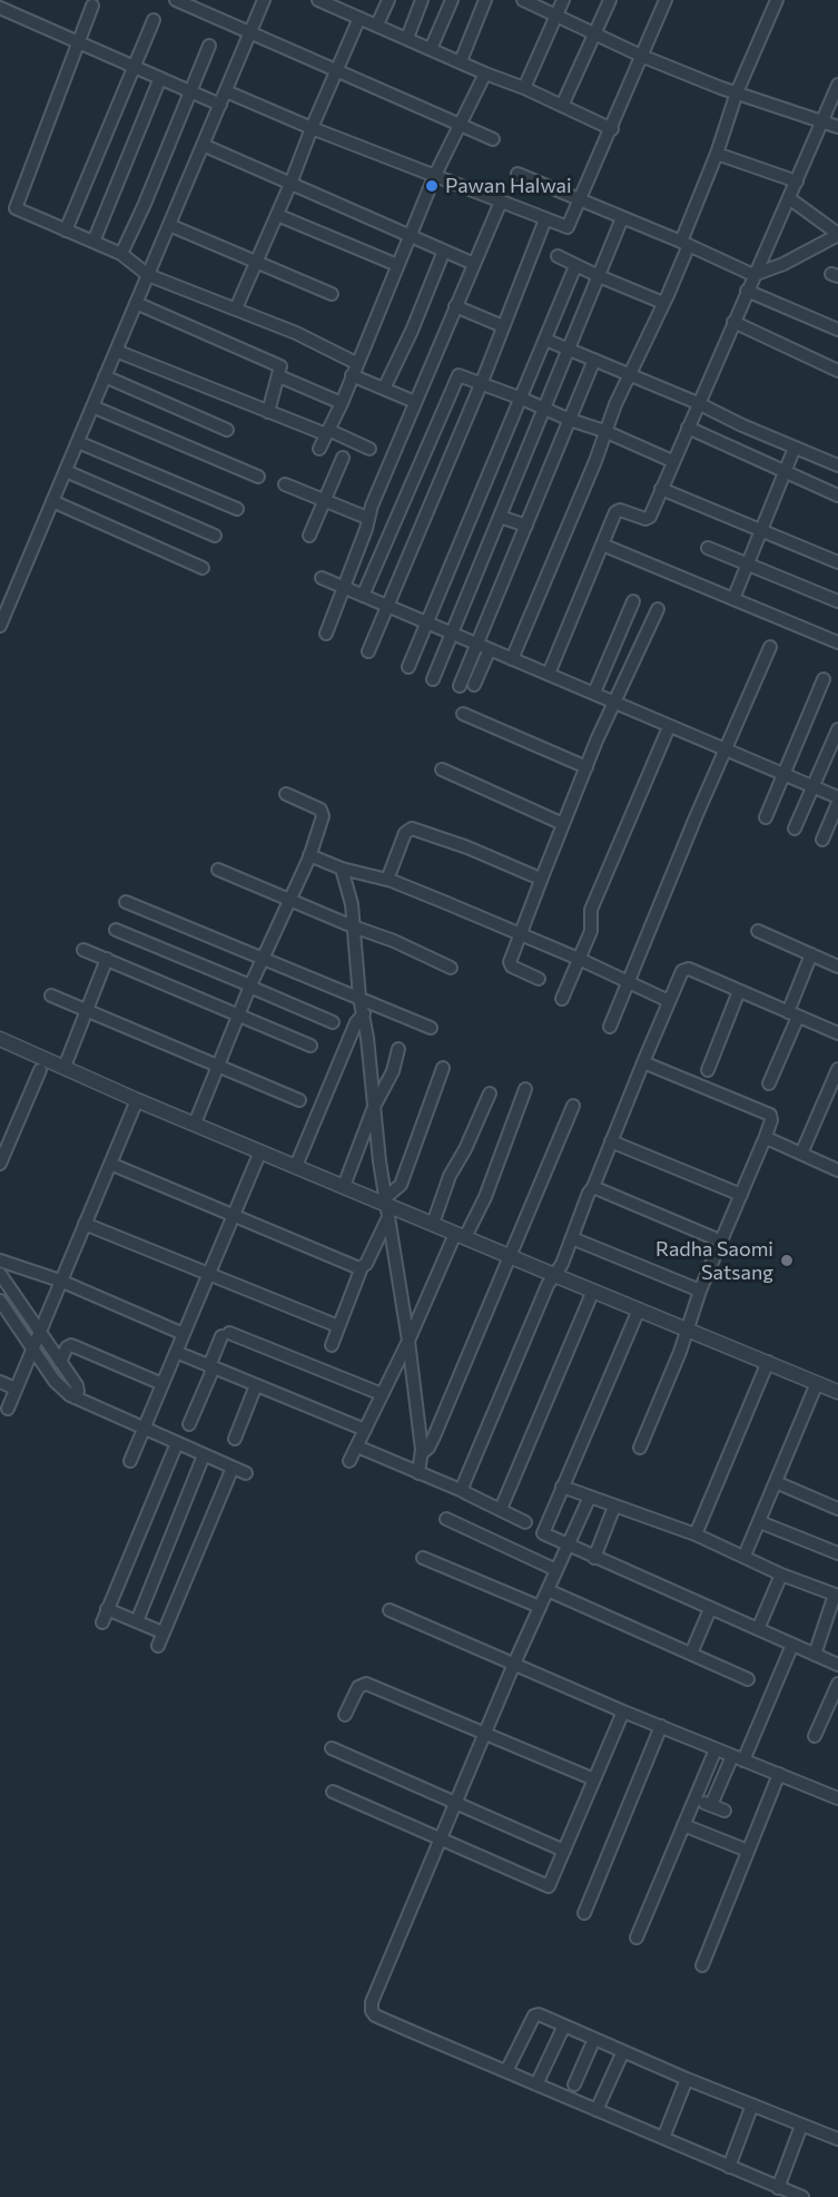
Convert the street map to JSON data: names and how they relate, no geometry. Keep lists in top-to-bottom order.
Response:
{
  "places": ["Pawan Halwai", "Radha Saomi Satsang"]
}
